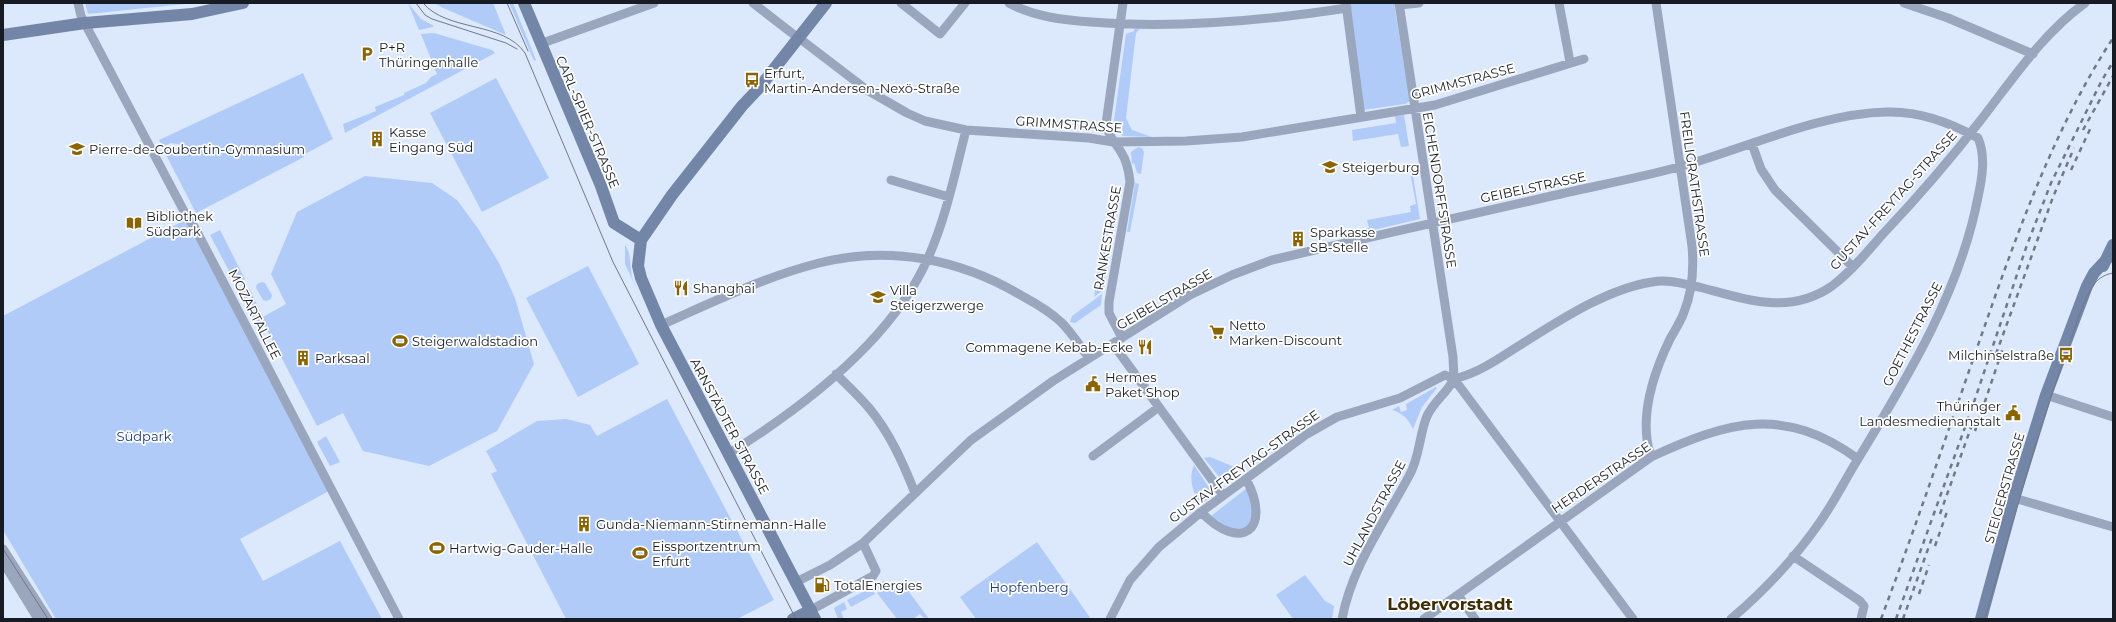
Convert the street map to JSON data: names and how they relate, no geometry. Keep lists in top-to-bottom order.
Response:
{
  "streets": {
    "main road": ["CARL-SPIER-STRASSE", "ARNSTÄDTER STRASSE", "STEIGERSTRASSE"],
    "street": [
      "GRIMMSTRASSE",
      "FREILIGRATHSTRASSE",
      "GEIBELSTRASSE",
      "EICHENDORFFSTRASSE",
      "GUSTAV-FREYTAG-STRASSE",
      "RANKESTRASSE",
      "MOZARTALLEE",
      "GOETHESTRASSE",
      "HERDERSTRASSE",
      "UHLANDSTRASSE"
    ]
  },
  "crossings": [
    ["GRIMMSTRASSE", "EICHENDORFFSTRASSE"],
    ["GRIMMSTRASSE", "RANKESTRASSE"],
    ["CARL-SPIER-STRASSE", "ARNSTÄDTER STRASSE"],
    ["FREILIGRATHSTRASSE", "GEIBELSTRASSE"],
    ["FREILIGRATHSTRASSE", "GUSTAV-FREYTAG-STRASSE"],
    ["FREILIGRATHSTRASSE", "HERDERSTRASSE"],
    ["GEIBELSTRASSE", "EICHENDORFFSTRASSE"],
    ["GEIBELSTRASSE", "GUSTAV-FREYTAG-STRASSE"],
    ["GEIBELSTRASSE", "RANKESTRASSE"],
    ["GEIBELSTRASSE", "GOETHESTRASSE"],
    ["GEIBELSTRASSE", "ARNSTÄDTER STRASSE"],
    ["EICHENDORFFSTRASSE", "GUSTAV-FREYTAG-STRASSE"],
    ["EICHENDORFFSTRASSE", "UHLANDSTRASSE"],
    ["GUSTAV-FREYTAG-STRASSE", "GOETHESTRASSE"],
    ["GUSTAV-FREYTAG-STRASSE", "UHLANDSTRASSE"],
    ["GOETHESTRASSE", "HERDERSTRASSE"]
  ],
  "districts": ["Löbervorstadt"],
  "parks": ["Südpark", "Hopfenberg"],
  "places": {
    "parking": ["P+R Thüringenhalle"],
    "bus stop": ["Erfurt, Martin-Andersen-Nexö-Straße", "Milchinselstraße"],
    "building": [
      "Kasse Eingang Süd",
      "Sparkasse SB-Stelle",
      "Parksaal",
      "Gunda-Niemann-Stirnemann-Halle"
    ],
    "school or university": ["Pierre-de-Coubertin-Gymnasium", "Steigerburg", "Villa Steigerzwerge"],
    "library": ["Bibliothek Südpark"],
    "restaurant": ["Shanghai", "Commagene Kebab-Ecke"],
    "supermarket": ["Netto Marken-Discount"],
    "sports": ["Steigerwaldstadion", "Hartwig-Gauder-Halle", "Eissportzentrum Erfurt"],
    "public building": ["Hermes Paket Shop", "Thüringer Landesmedienanstalt"],
    "fuel station": ["TotalEnergies"]
  }
}
